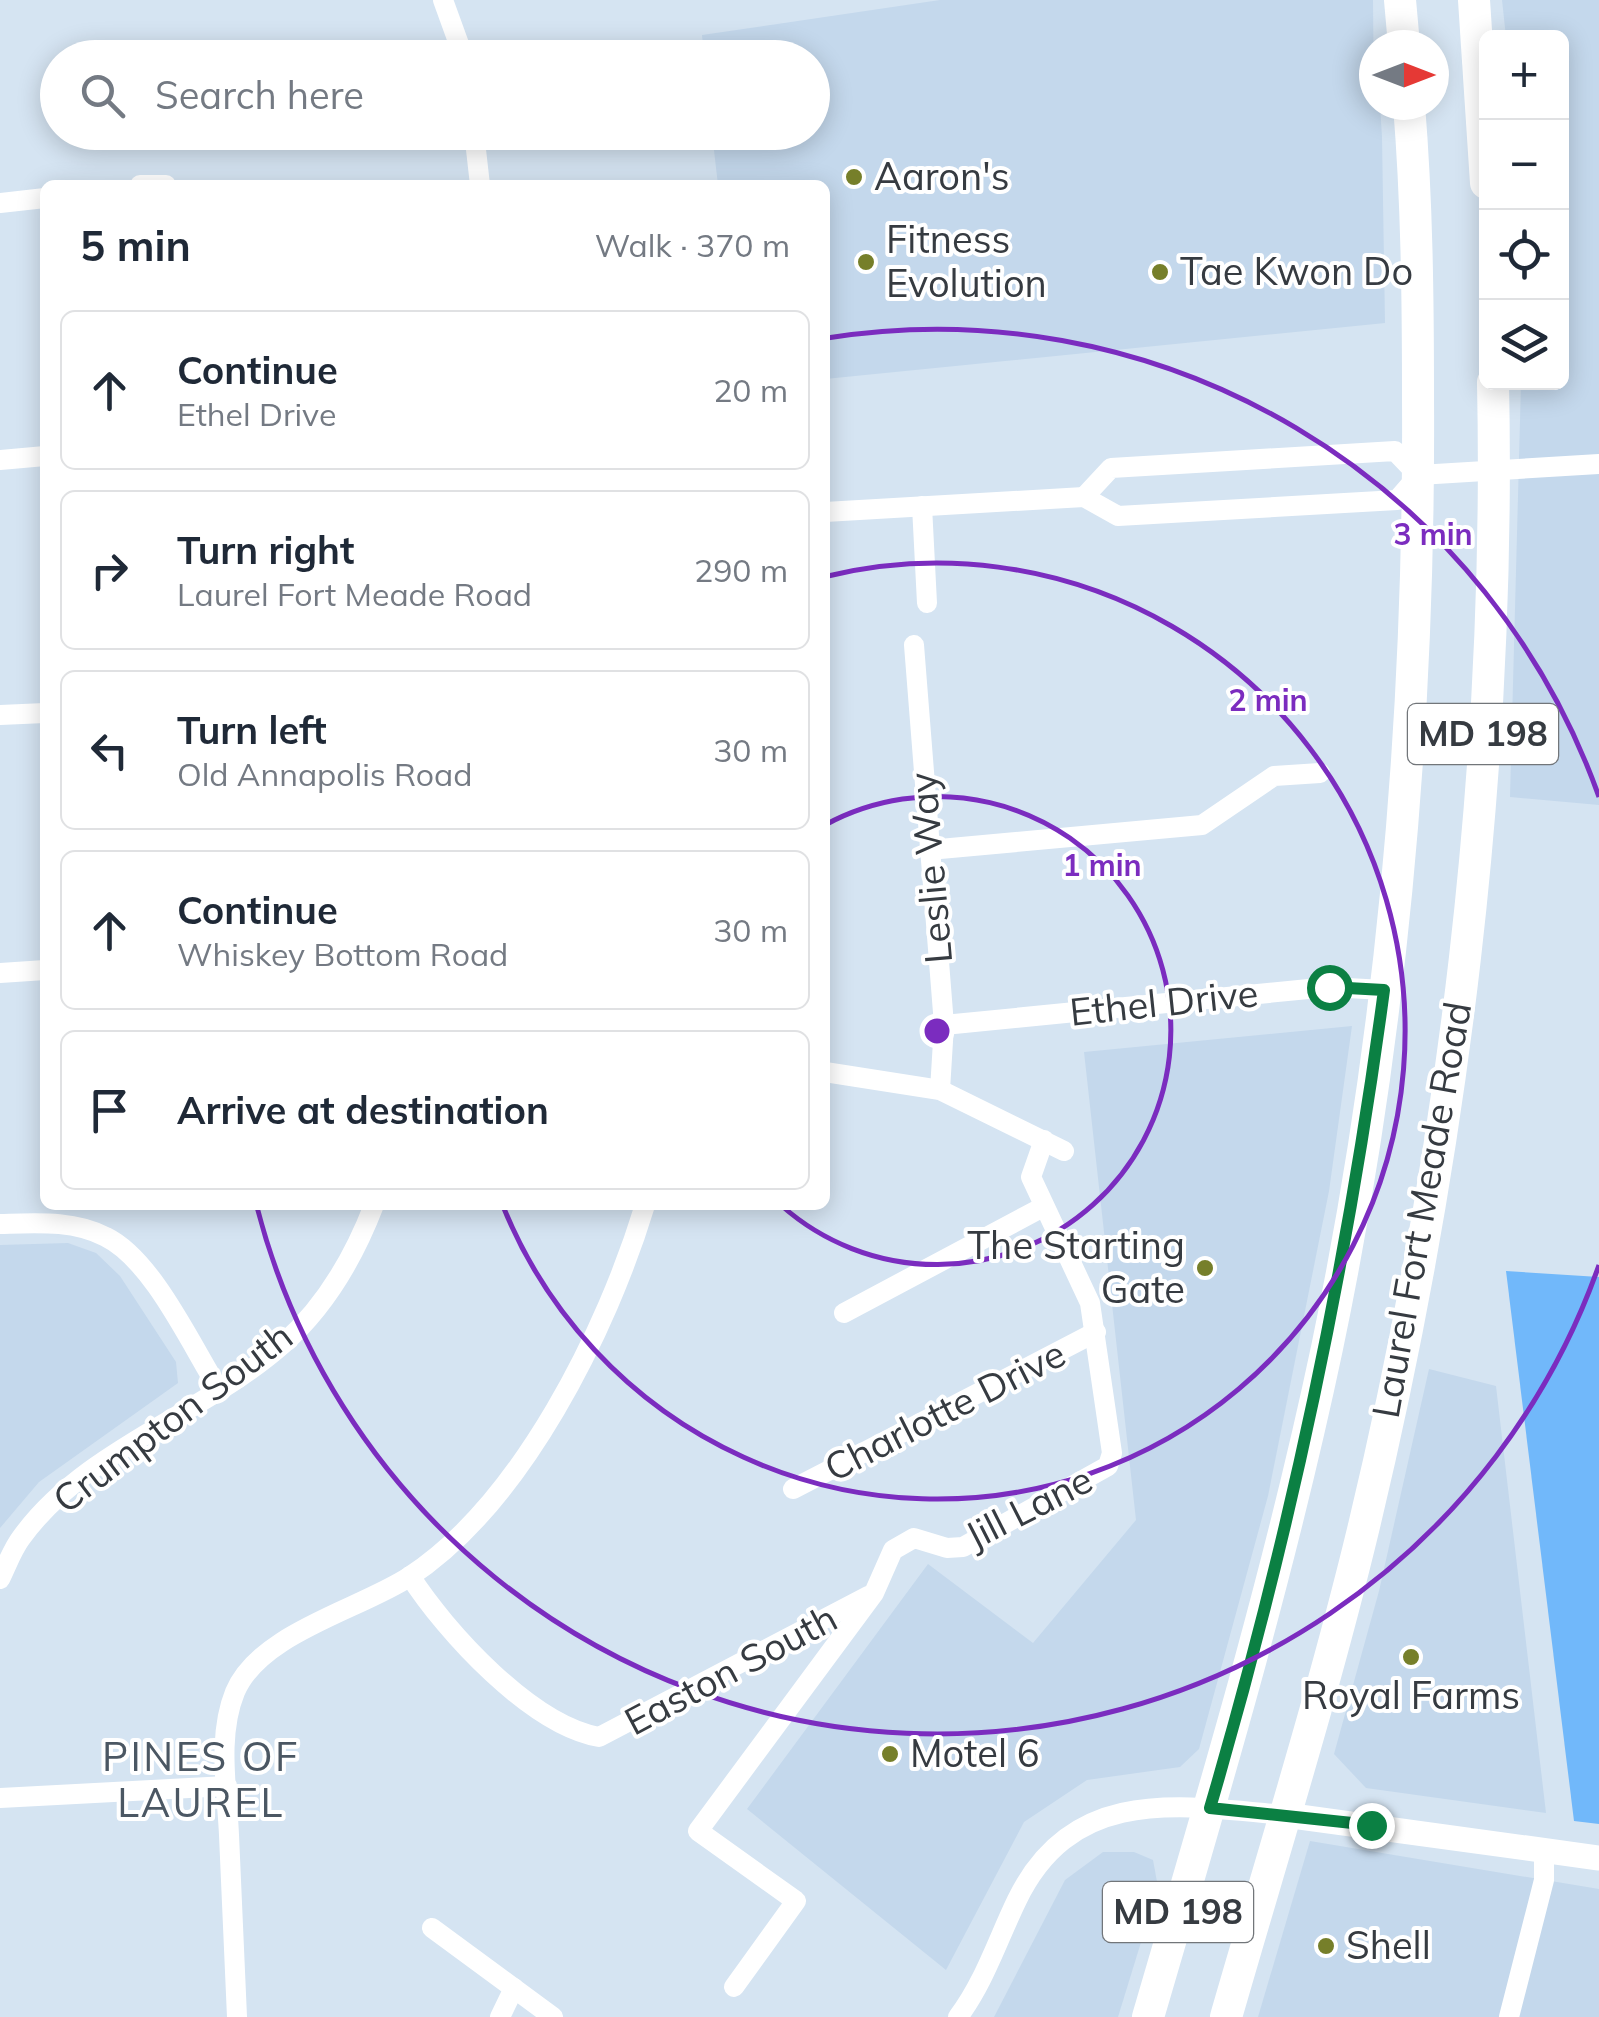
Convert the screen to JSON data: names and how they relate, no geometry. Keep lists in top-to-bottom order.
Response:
{
  "streets": {
    "main road": ["MD 198", "Laurel Fort Meade Road"],
    "street": [
      "Leslie Way",
      "Ethel Drive",
      "Charlotte Drive",
      "Crumpton South",
      "Jill Lane",
      "Easton South"
    ]
  },
  "crossings": [
    ["Leslie Way", "Ethel Drive"],
    ["Ethel Drive", "Laurel Fort Meade Road"],
    ["Charlotte Drive", "Jill Lane"],
    ["Jill Lane", "Easton South"]
  ],
  "districts": ["PINES OF LAUREL"],
  "places": [
    "Aaron's",
    "Fitness Evolution",
    "Tae Kwon Do",
    "The Starting Gate",
    "Royal Farms",
    "Motel 6",
    "Shell"
  ],
  "north": "right",
  "page": {
    "map_buttons": ["+", "−"],
    "search": "Search here",
    "heading": ["5 min", "Walk · 370 m"],
    "list": [
      ["Continue", "Ethel Drive", "20 m"],
      ["Turn right", "Laurel Fort Meade Road", "290 m"],
      ["Turn left", "Old Annapolis Road", "30 m"],
      ["Continue", "Whiskey Bottom Road", "30 m"],
      "Arrive at destination"
    ]
  },
  "rings": ["3 min", "2 min", "1 min"]
}
